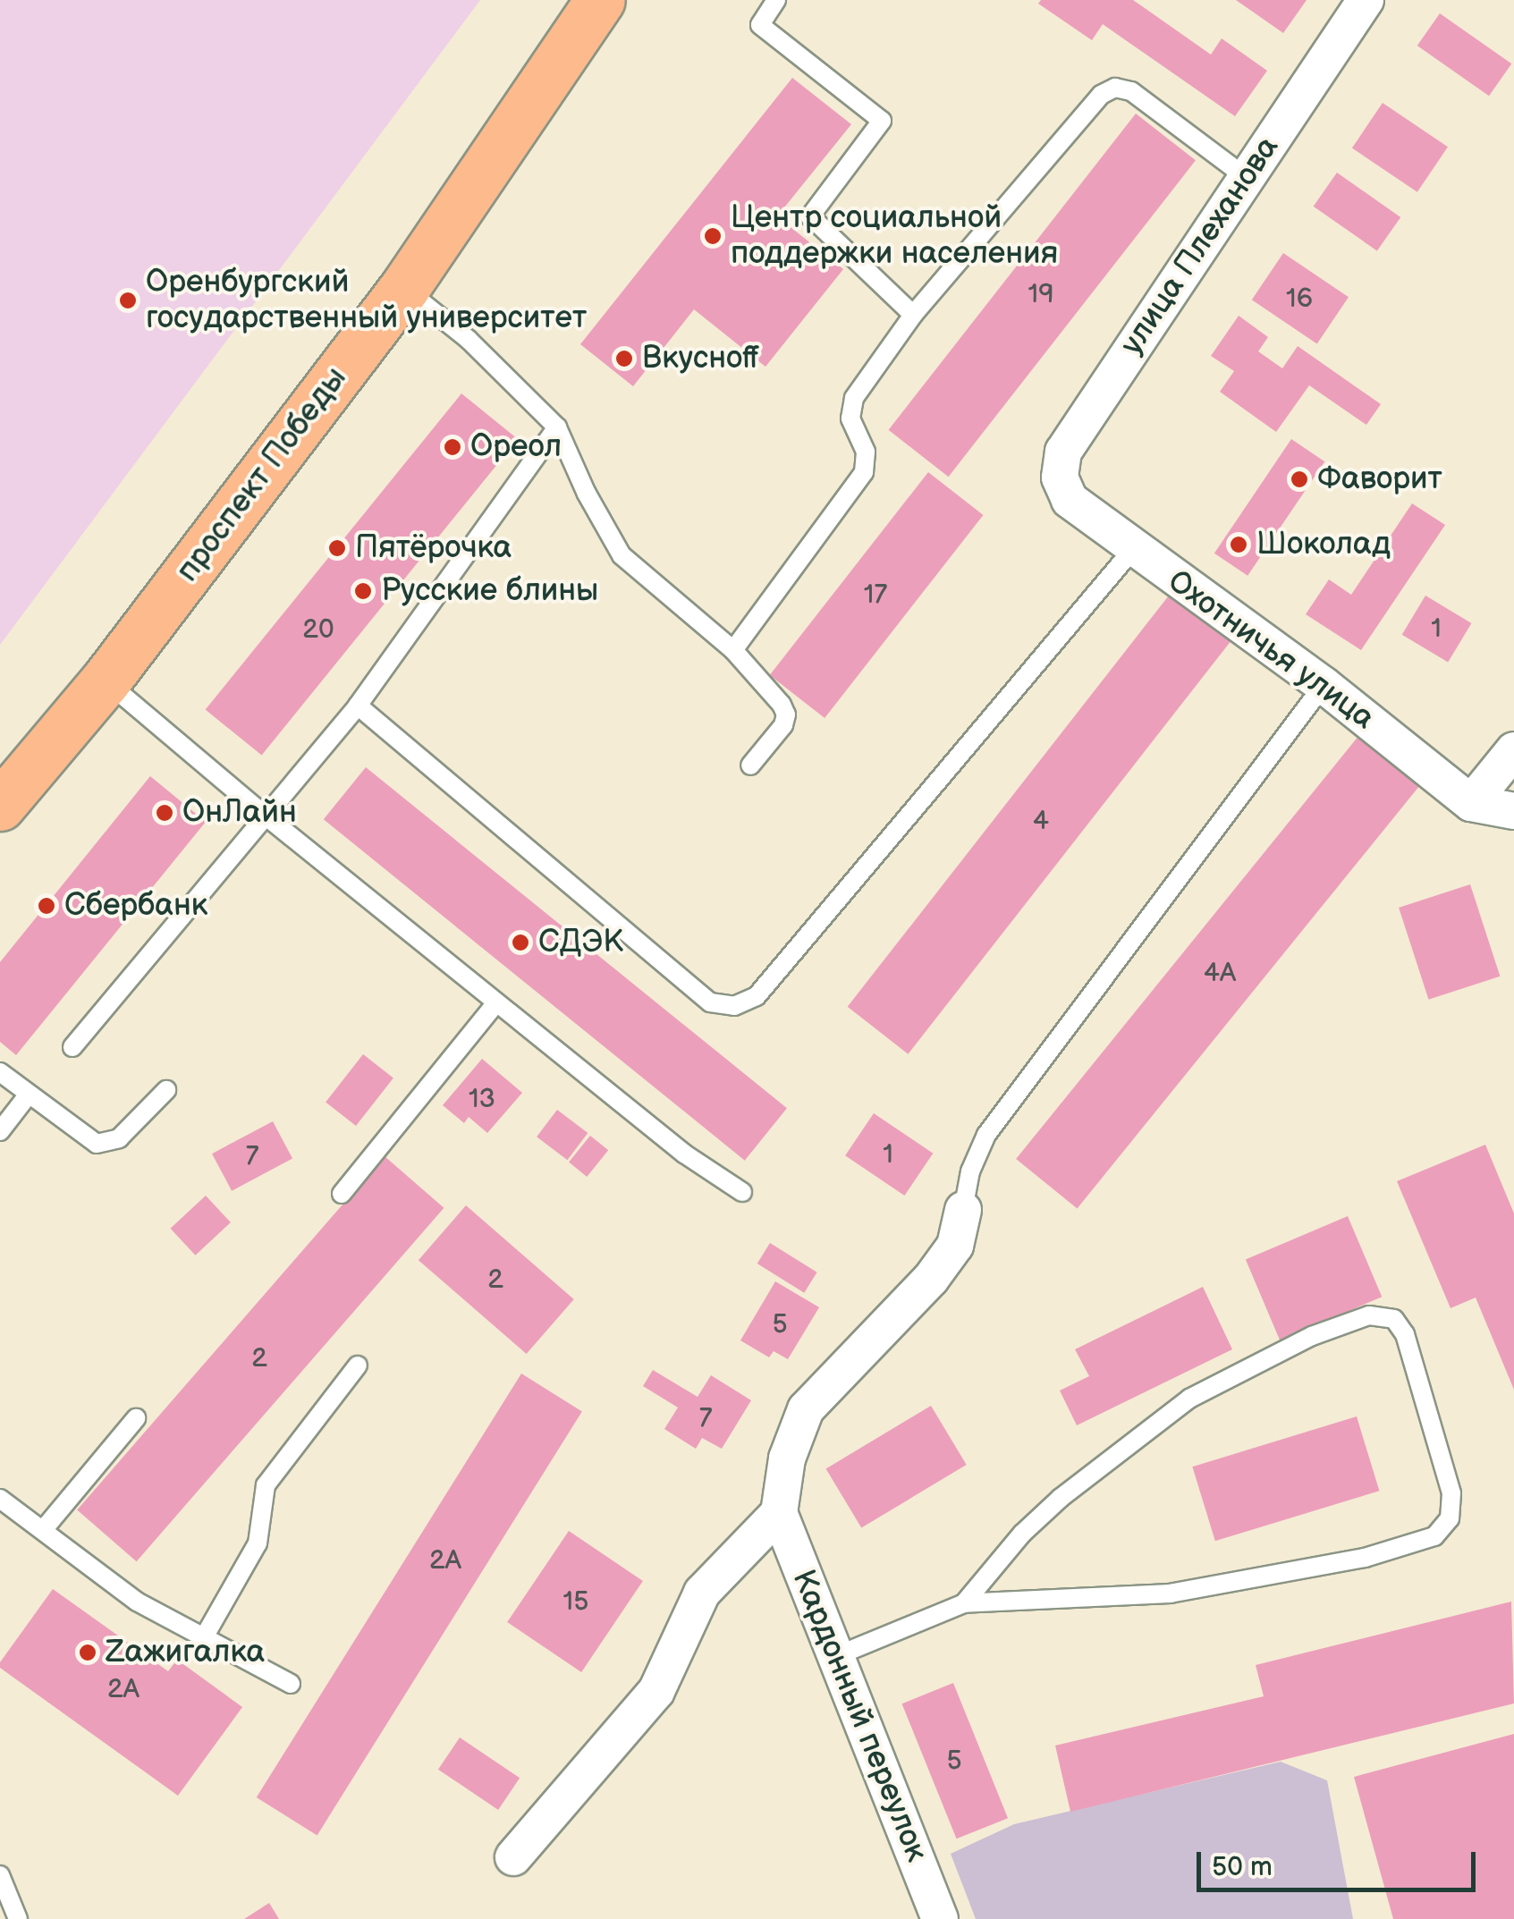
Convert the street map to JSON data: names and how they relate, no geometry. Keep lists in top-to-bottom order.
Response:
{
  "streets": {
    "main road": ["проспект Победы"],
    "street": ["улица Плеханова", "Охотничья улица", "Кардонный переулок"]
  },
  "crossings": [
    ["улица Плеханова", "Охотничья улица"]
  ],
  "places": [
    "Центр социальной поддержки населения",
    "Оренбургский государственный университет",
    "Вкусноff",
    "Ореол",
    "Фаворит",
    "Шоколад",
    "Пятёрочка",
    "Русские блины",
    "ОнЛайн",
    "Сбербанк",
    "СДЭК",
    "Zажигалка"
  ],
  "house_numbers": [
    "19",
    "16",
    "17",
    "1",
    "20",
    "4",
    "4А",
    "13",
    "1",
    "7",
    "2",
    "5",
    "2",
    "7",
    "2А",
    "15",
    "2А",
    "5"
  ],
  "scale_bar": "50 m"
}
